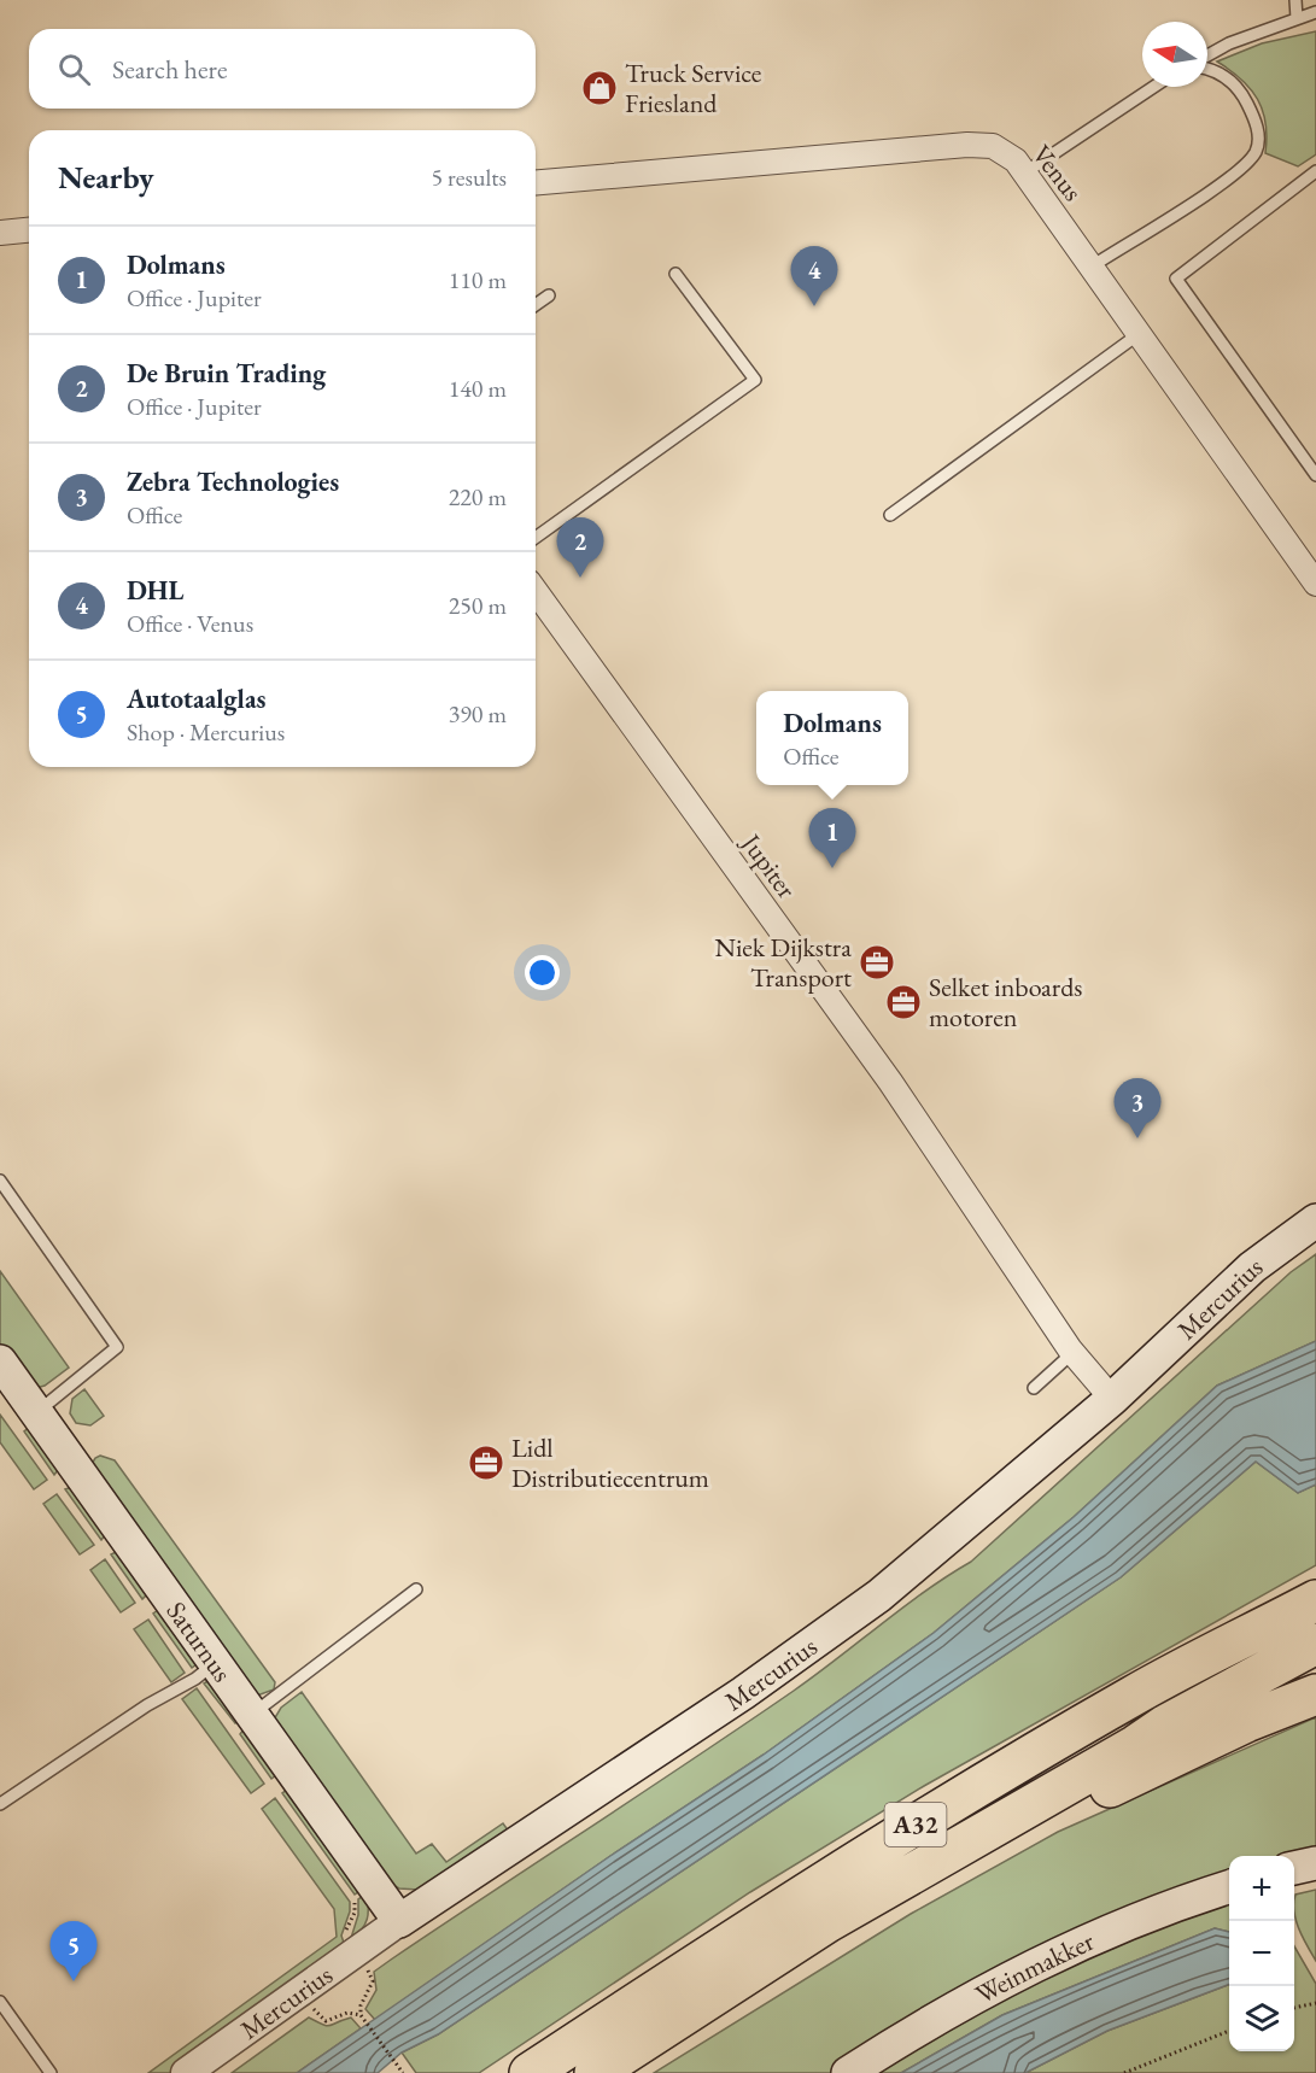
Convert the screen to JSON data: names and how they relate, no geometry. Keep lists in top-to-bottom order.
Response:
{
  "streets": {
    "highway": ["A32"],
    "main road": ["Mercurius", "Saturnus", "Weinmakker"],
    "street": ["Venus", "Jupiter"]
  },
  "crossings": [
    ["Jupiter", "Mercurius"],
    ["Mercurius", "Saturnus"]
  ],
  "places": {
    "shop": ["Truck Service Friesland"],
    "office": ["Niek Dijkstra Transport", "Selket inboards motoren", "Lidl Distributiecentrum"]
  },
  "north": "left",
  "page": {
    "search": "Search here",
    "heading": ["Nearby", "5 results"],
    "list": [
      {
        "mark": "1",
        "name": "Dolmans",
        "note": "Office · Jupiter",
        "value": "110 m"
      },
      {
        "mark": "2",
        "name": "De Bruin Trading",
        "note": "Office · Jupiter",
        "value": "140 m"
      },
      {
        "mark": "3",
        "name": "Zebra Technologies",
        "note": "Office",
        "value": "220 m"
      },
      {
        "mark": "4",
        "name": "DHL",
        "note": "Office · Venus",
        "value": "250 m"
      },
      {
        "mark": "5",
        "name": "Autotaalglas",
        "note": "Shop · Mercurius",
        "value": "390 m"
      }
    ],
    "pins": [
      "4",
      "2",
      "1",
      "3",
      "5"
    ],
    "popup": ["Dolmans", "Office"],
    "map_buttons": ["+", "−"]
  }
}
